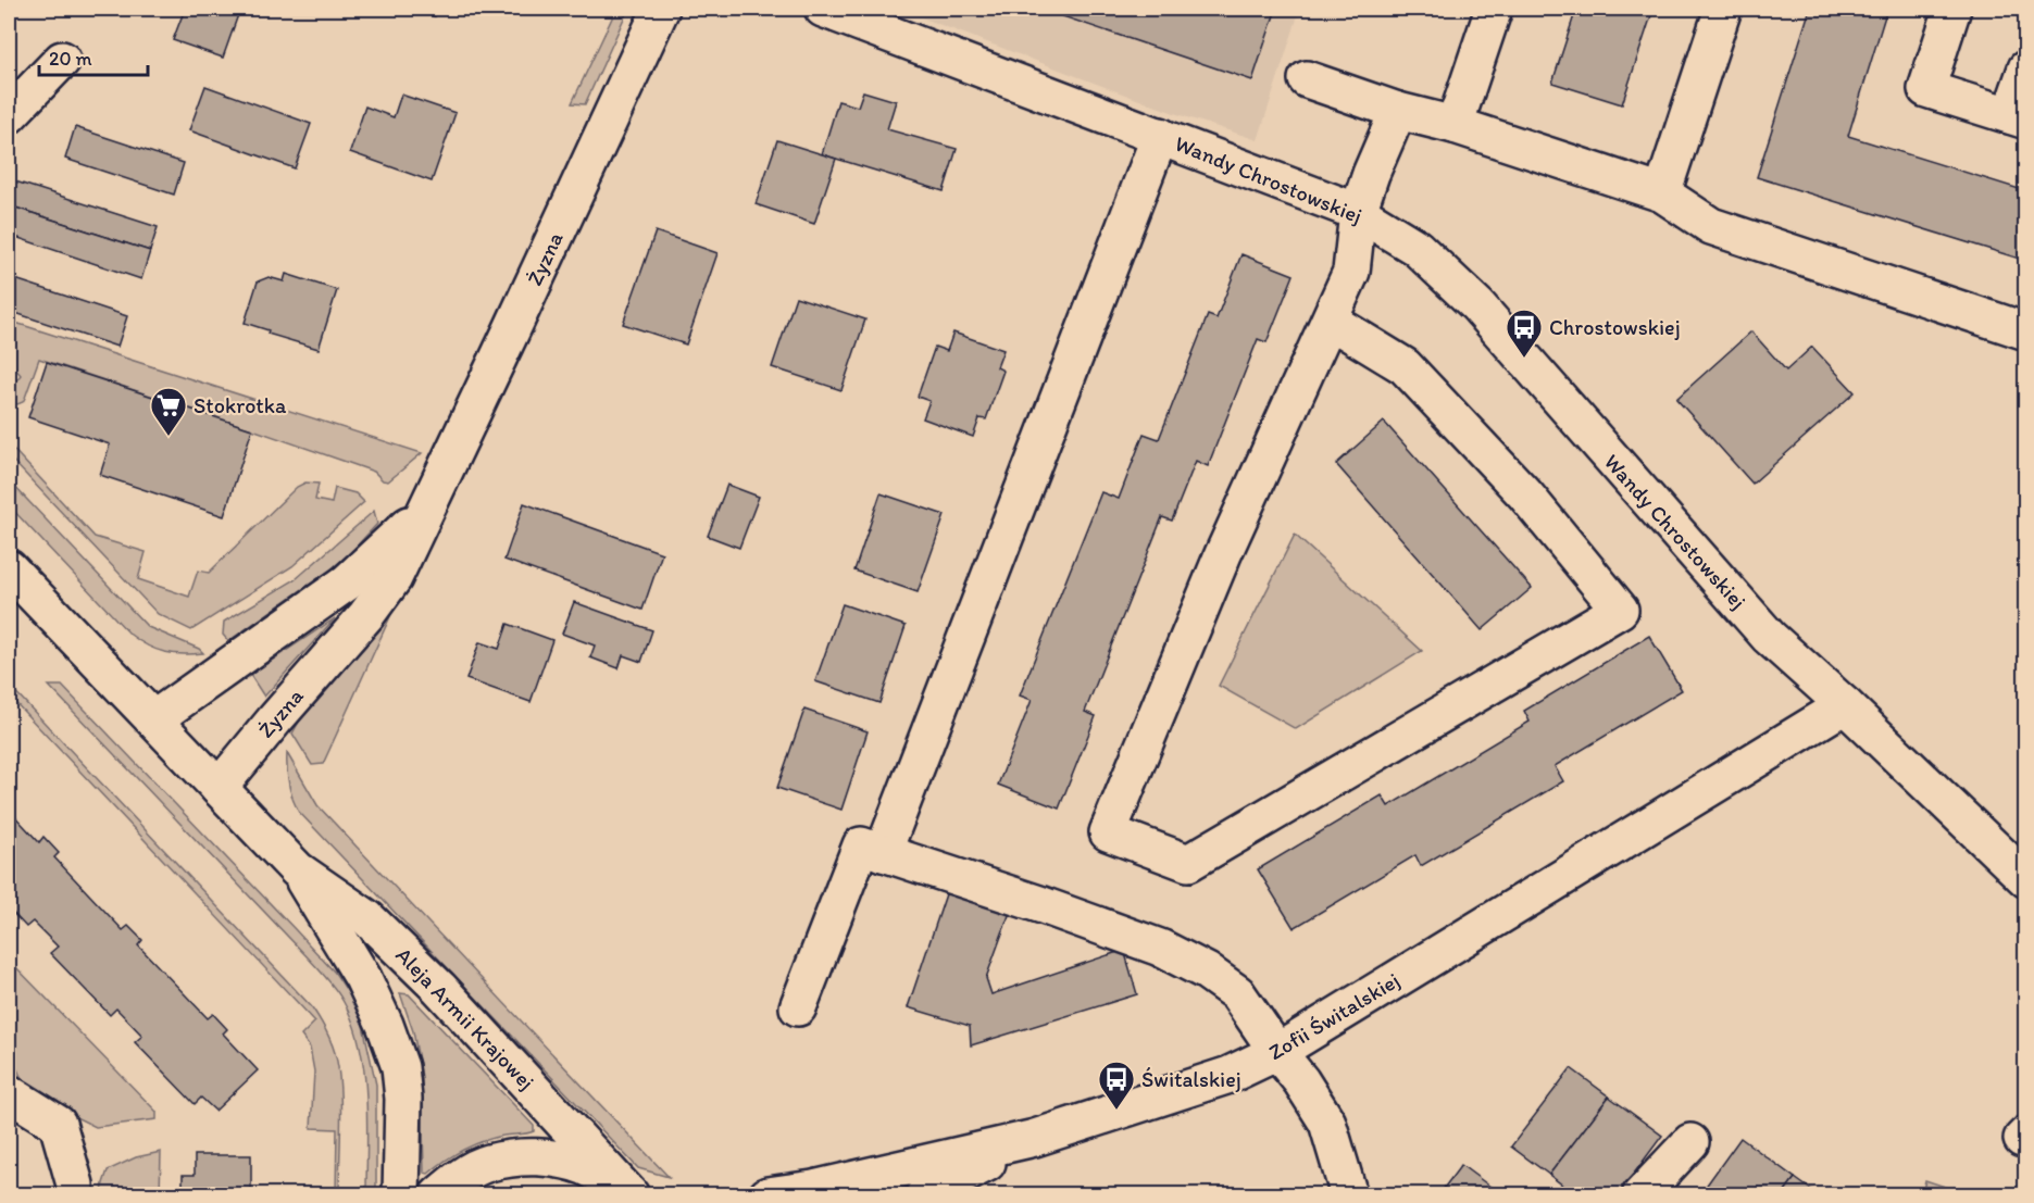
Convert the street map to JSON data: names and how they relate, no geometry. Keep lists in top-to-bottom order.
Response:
{
  "streets": {
    "street": [
      "Wandy Chrostowskiej",
      "Żyzna",
      "Zofii Świtalskiej",
      "Aleja Armii Krajowej"
    ]
  },
  "crossings": [
    ["Wandy Chrostowskiej", "Zofii Świtalskiej"],
    ["Żyzna", "Aleja Armii Krajowej"]
  ],
  "places": {
    "bus stop": ["Chrostowskiej", "Świtalskiej"],
    "supermarket": ["Stokrotka"]
  },
  "scale_bar": "20 m"
}
